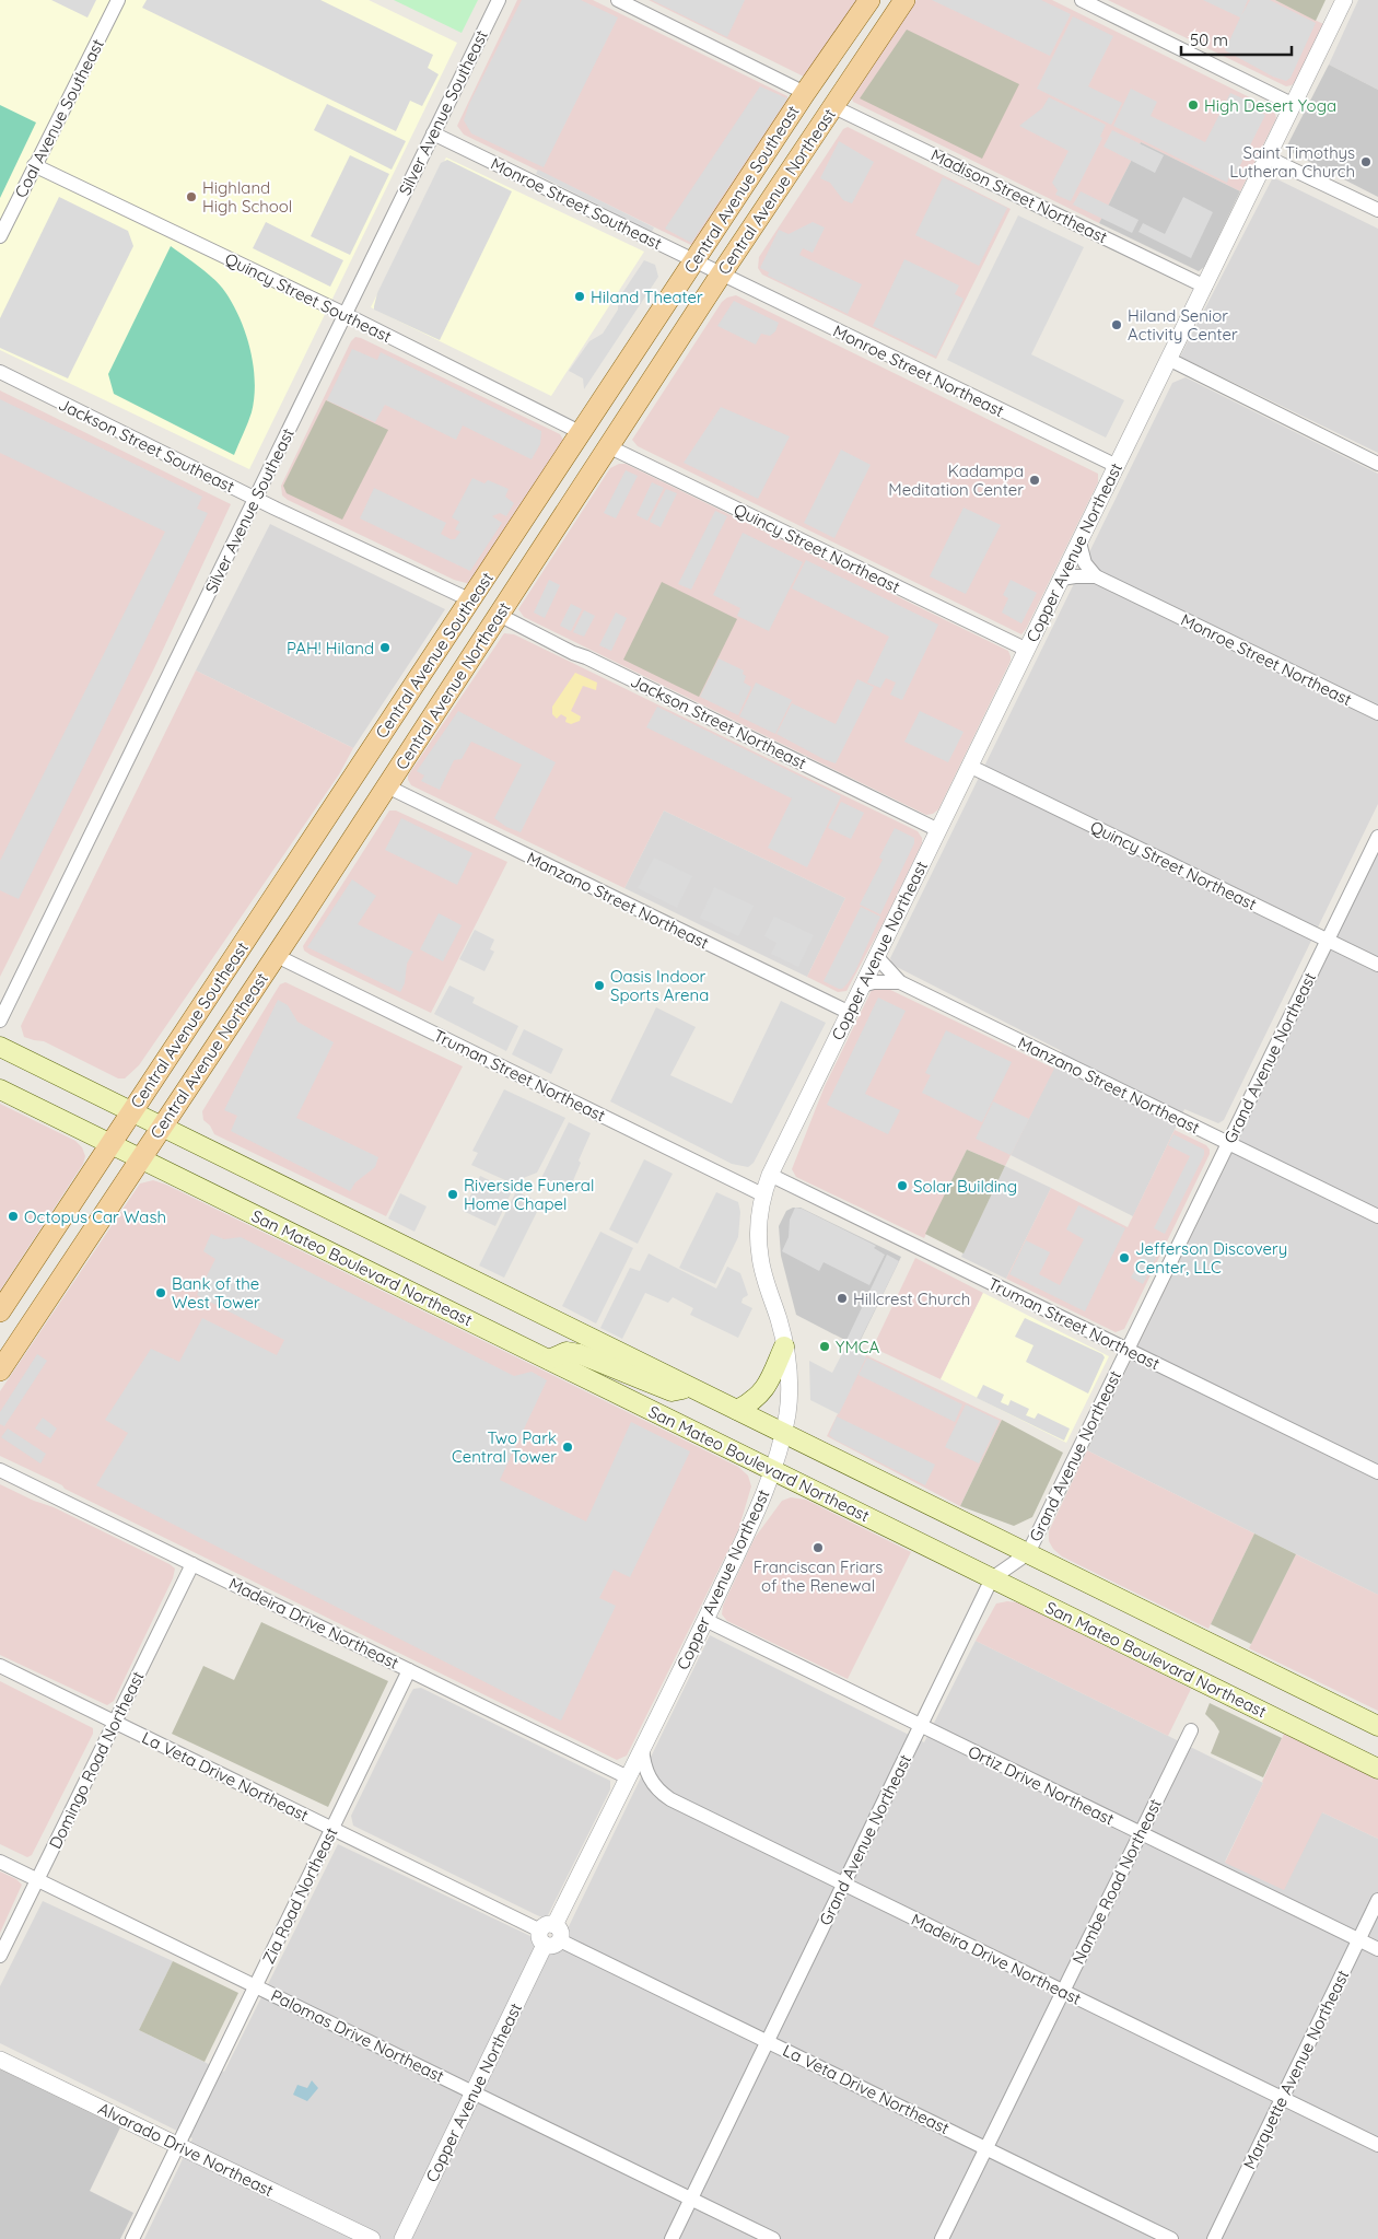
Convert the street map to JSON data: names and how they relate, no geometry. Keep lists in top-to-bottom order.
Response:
{
  "streets": {
    "main road": ["Central Avenue Southeast", "Central Avenue Northeast", "San Mateo Boulevard Northeast"],
    "street": [
      "Silver Avenue Southeast",
      "Coal Avenue Southeast",
      "Madison Street Northeast",
      "Monroe Street Southeast",
      "Quincy Street Southeast",
      "Monroe Street Northeast",
      "Jackson Street Southeast",
      "Quincy Street Northeast",
      "Copper Avenue Northeast",
      "Jackson Street Northeast",
      "Manzano Street Northeast",
      "Grand Avenue Northeast",
      "Truman Street Northeast",
      "Madeira Drive Northeast",
      "Domingo Road Northeast",
      "La Veta Drive Northeast",
      "Ortiz Drive Northeast",
      "Nambe Road Northeast",
      "Zia Road Northeast",
      "Palomas Drive Northeast",
      "Marquette Avenue Northeast",
      "Alvarado Drive Northeast"
    ]
  },
  "crossings": [
    ["Silver Avenue Southeast", "Monroe Street Southeast"],
    ["Silver Avenue Southeast", "Quincy Street Southeast"],
    ["Silver Avenue Southeast", "Jackson Street Southeast"],
    ["Coal Avenue Southeast", "Quincy Street Southeast"],
    ["Central Avenue Southeast", "Monroe Street Southeast"],
    ["Central Avenue Southeast", "Quincy Street Southeast"],
    ["Central Avenue Southeast", "Jackson Street Southeast"],
    ["Central Avenue Southeast", "San Mateo Boulevard Northeast"],
    ["Central Avenue Northeast", "Madison Street Northeast"],
    ["Central Avenue Northeast", "Monroe Street Southeast"],
    ["Central Avenue Northeast", "Monroe Street Northeast"],
    ["Central Avenue Northeast", "Quincy Street Northeast"],
    ["Central Avenue Northeast", "Jackson Street Northeast"],
    ["Central Avenue Northeast", "Manzano Street Northeast"],
    ["Central Avenue Northeast", "Truman Street Northeast"],
    ["Central Avenue Northeast", "San Mateo Boulevard Northeast"],
    ["Madison Street Northeast", "Copper Avenue Northeast"],
    ["Monroe Street Southeast", "Monroe Street Northeast"],
    ["Monroe Street Northeast", "Copper Avenue Northeast"],
    ["Quincy Street Northeast", "Copper Avenue Northeast"],
    ["Quincy Street Northeast", "Grand Avenue Northeast"],
    ["Copper Avenue Northeast", "Jackson Street Northeast"],
    ["Copper Avenue Northeast", "Manzano Street Northeast"],
    ["Copper Avenue Northeast", "Truman Street Northeast"],
    ["Copper Avenue Northeast", "San Mateo Boulevard Northeast"],
    ["Copper Avenue Northeast", "Madeira Drive Northeast"],
    ["Copper Avenue Northeast", "La Veta Drive Northeast"],
    ["Copper Avenue Northeast", "Ortiz Drive Northeast"],
    ["Copper Avenue Northeast", "Palomas Drive Northeast"],
    ["Manzano Street Northeast", "Grand Avenue Northeast"],
    ["Grand Avenue Northeast", "Truman Street Northeast"],
    ["Grand Avenue Northeast", "San Mateo Boulevard Northeast"],
    ["Grand Avenue Northeast", "Madeira Drive Northeast"],
    ["Grand Avenue Northeast", "La Veta Drive Northeast"],
    ["Grand Avenue Northeast", "Ortiz Drive Northeast"],
    ["Grand Avenue Northeast", "Palomas Drive Northeast"],
    ["Madeira Drive Northeast", "Domingo Road Northeast"],
    ["Madeira Drive Northeast", "Nambe Road Northeast"],
    ["Madeira Drive Northeast", "Zia Road Northeast"],
    ["Madeira Drive Northeast", "Marquette Avenue Northeast"],
    ["Domingo Road Northeast", "La Veta Drive Northeast"],
    ["Domingo Road Northeast", "Palomas Drive Northeast"],
    ["La Veta Drive Northeast", "Nambe Road Northeast"],
    ["La Veta Drive Northeast", "Zia Road Northeast"],
    ["Ortiz Drive Northeast", "Nambe Road Northeast"],
    ["Ortiz Drive Northeast", "Marquette Avenue Northeast"],
    ["Zia Road Northeast", "Palomas Drive Northeast"],
    ["Zia Road Northeast", "Alvarado Drive Northeast"]
  ],
  "places": [
    "High Desert Yoga",
    "Saint Timothys Lutheran Church",
    "Highland High School",
    "Hiland Theater",
    "Hiland Senior Activity Center",
    "Kadampa Meditation Center",
    "PAH! Hiland",
    "Oasis Indoor Sports Arena",
    "Solar Building",
    "Riverside Funeral Home Chapel",
    "Octopus Car Wash",
    "Jefferson Discovery Center, LLC",
    "Bank of the West Tower",
    "Hillcrest Church",
    "YMCA",
    "Two Park Central Tower",
    "Franciscan Friars of the Renewal"
  ],
  "scale_bar": "50 m"
}
